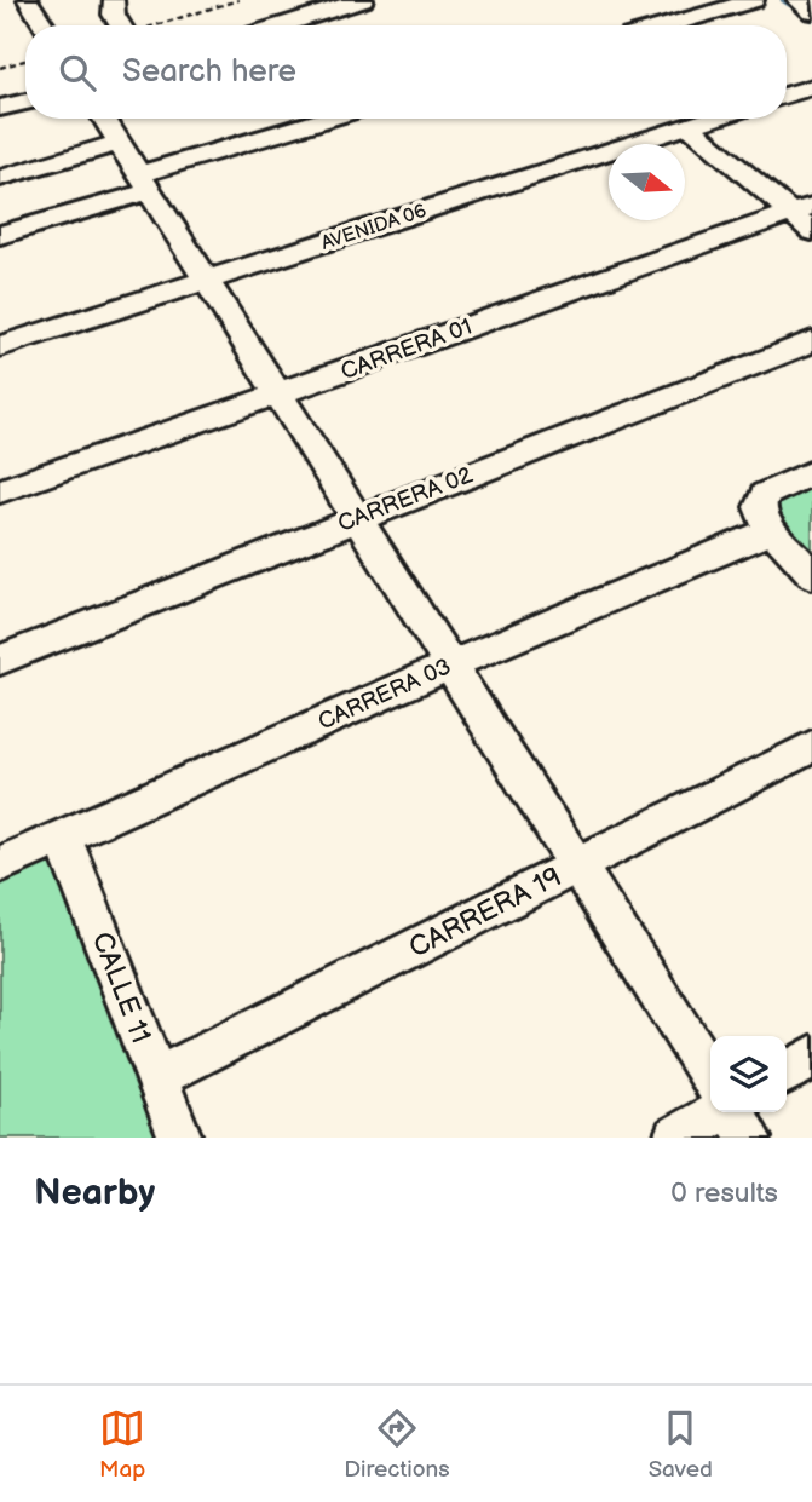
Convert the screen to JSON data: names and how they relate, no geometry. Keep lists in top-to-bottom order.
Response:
{
  "streets": {
    "street": [
      "AVENIDA 06",
      "CARRERA 01",
      "CARRERA 02",
      "CARRERA 03",
      "CARRERA 19",
      "CALLE 11"
    ]
  },
  "crossings": [
    ["CARRERA 03", "CALLE 11"],
    ["CARRERA 19", "CALLE 11"]
  ],
  "north": "right",
  "page": {
    "search": "Search here",
    "heading": ["Nearby", "0 results"],
    "nav": ["Map", "Directions", "Saved"]
  }
}
